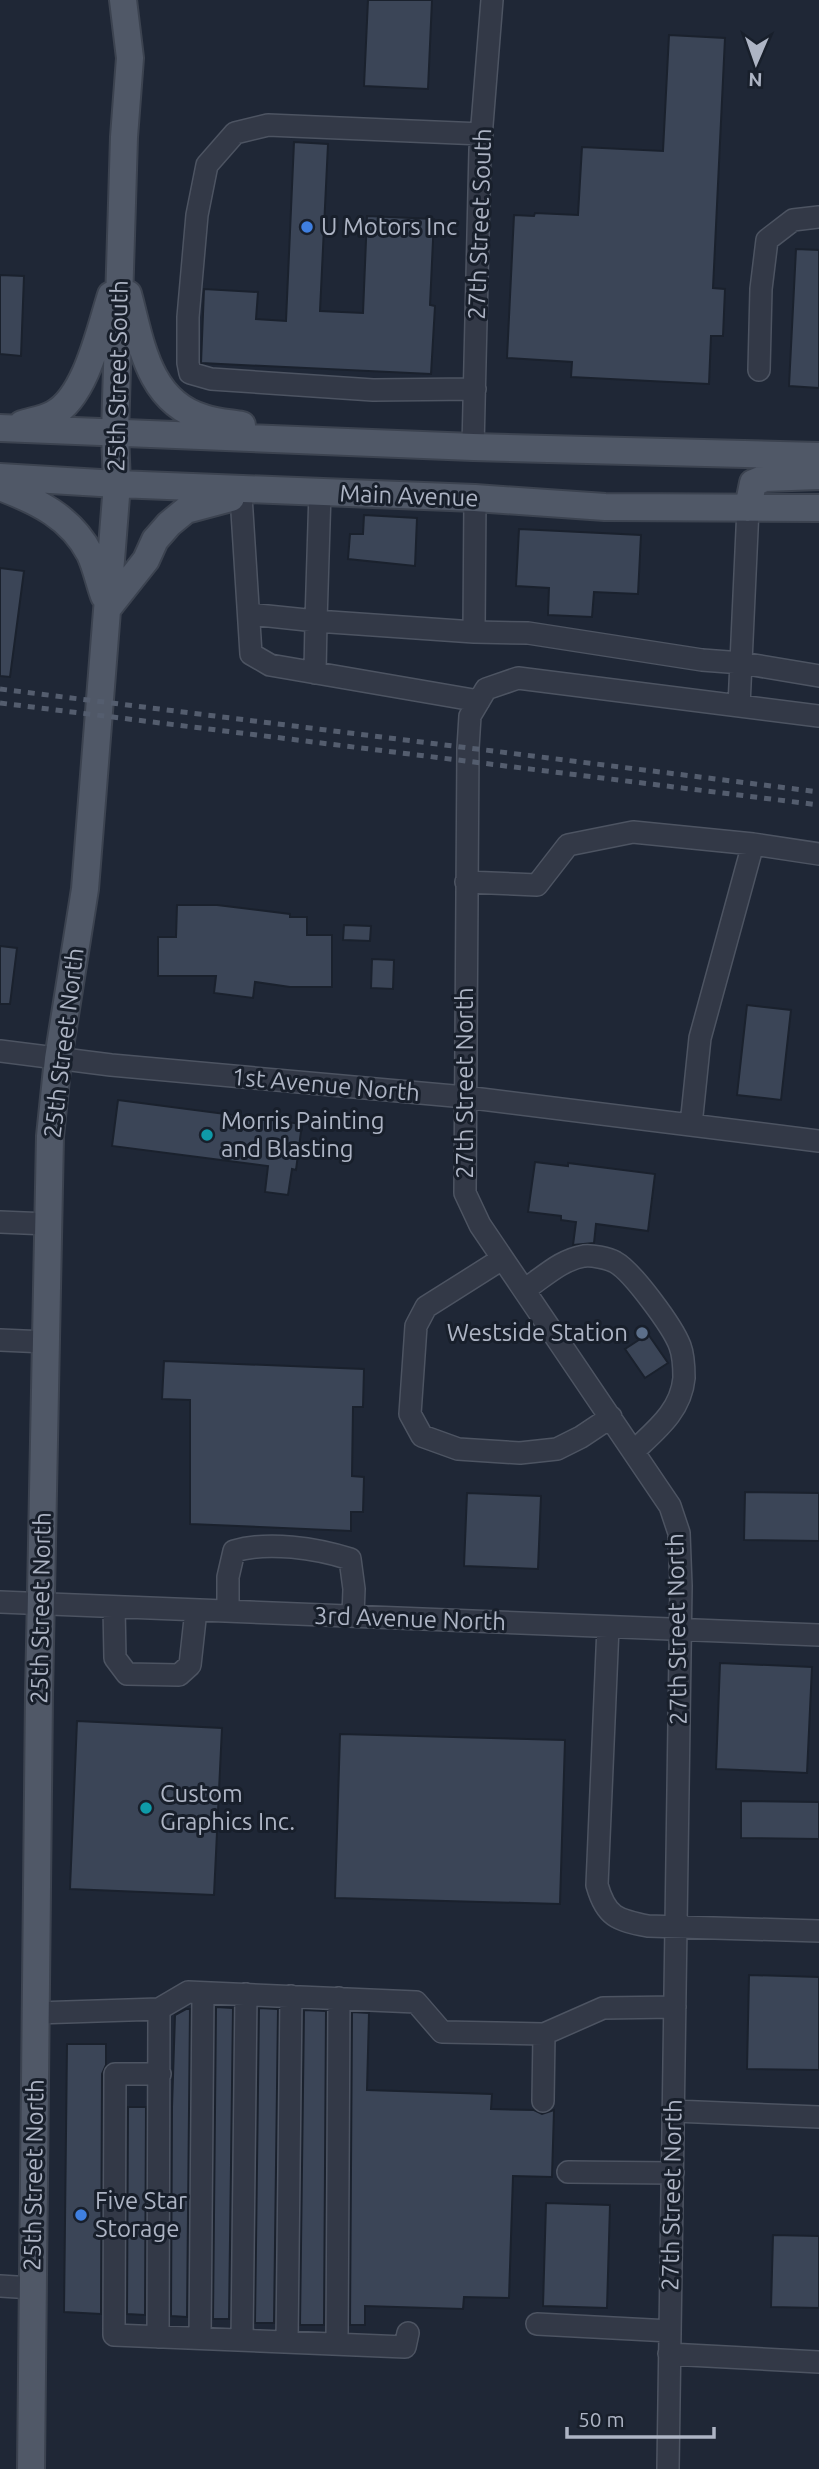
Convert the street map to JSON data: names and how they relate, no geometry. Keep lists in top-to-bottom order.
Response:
{
  "streets": {
    "main road": ["25th Street South", "Main Avenue", "25th Street North"],
    "street": [
      "27th Street South",
      "27th Street North",
      "1st Avenue North",
      "3rd Avenue North"
    ]
  },
  "crossings": [
    ["27th Street South", "Main Avenue"],
    ["25th Street South", "Main Avenue"],
    ["25th Street South", "25th Street North"],
    ["25th Street North", "1st Avenue North"],
    ["25th Street North", "3rd Avenue North"],
    ["27th Street North", "1st Avenue North"],
    ["27th Street North", "3rd Avenue North"]
  ],
  "places": [
    "U Motors Inc",
    "Morris Painting and Blasting",
    "Westside Station",
    "Custom Graphics Inc.",
    "Five Star Storage"
  ],
  "scale_bar": "50 m",
  "north": "bottom"
}
